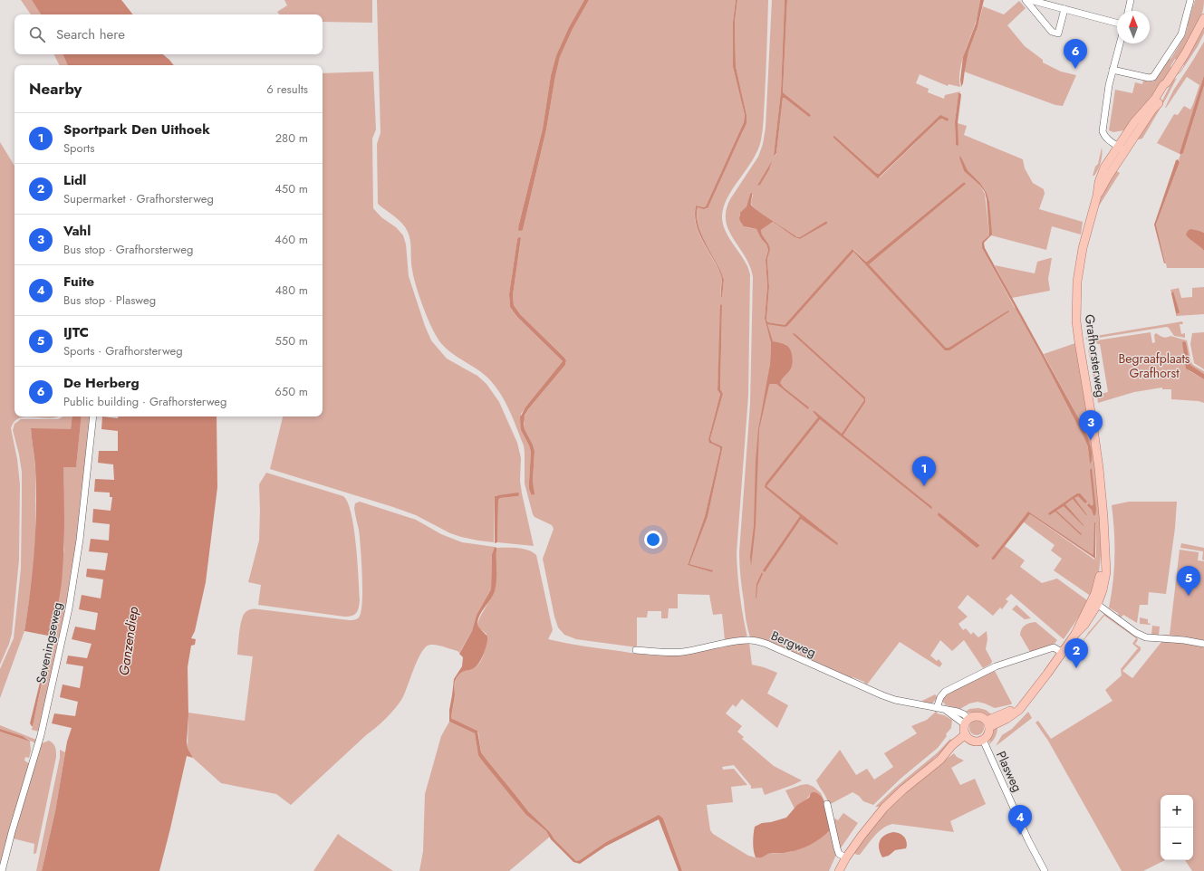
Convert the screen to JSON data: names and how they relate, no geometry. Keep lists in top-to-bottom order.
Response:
{
  "streets": {
    "main road": ["Grafhorsterweg"],
    "street": ["Seveningseweg", "Bergweg", "Plasweg"]
  },
  "crossings": [
    ["Grafhorsterweg", "Bergweg"],
    ["Grafhorsterweg", "Plasweg"],
    ["Bergweg", "Plasweg"]
  ],
  "water": ["Ganzendiep"],
  "parks": ["Begraafplaats Grafhorst"],
  "north": "top",
  "page": {
    "search": "Search here",
    "pins": [
      "6",
      "3",
      "1",
      "5",
      "2",
      "4"
    ],
    "heading": ["Nearby", "6 results"],
    "list": [
      {
        "mark": "1",
        "name": "Sportpark Den Uithoek",
        "note": "Sports",
        "value": "280 m"
      },
      {
        "mark": "2",
        "name": "Lidl",
        "note": "Supermarket · Grafhorsterweg",
        "value": "450 m"
      },
      {
        "mark": "3",
        "name": "Vahl",
        "note": "Bus stop · Grafhorsterweg",
        "value": "460 m"
      },
      {
        "mark": "4",
        "name": "Fuite",
        "note": "Bus stop · Plasweg",
        "value": "480 m"
      },
      {
        "mark": "5",
        "name": "IJTC",
        "note": "Sports · Grafhorsterweg",
        "value": "550 m"
      },
      {
        "mark": "6",
        "name": "De Herberg",
        "note": "Public building · Grafhorsterweg",
        "value": "650 m"
      }
    ],
    "map_buttons": ["+", "−"]
  }
}
